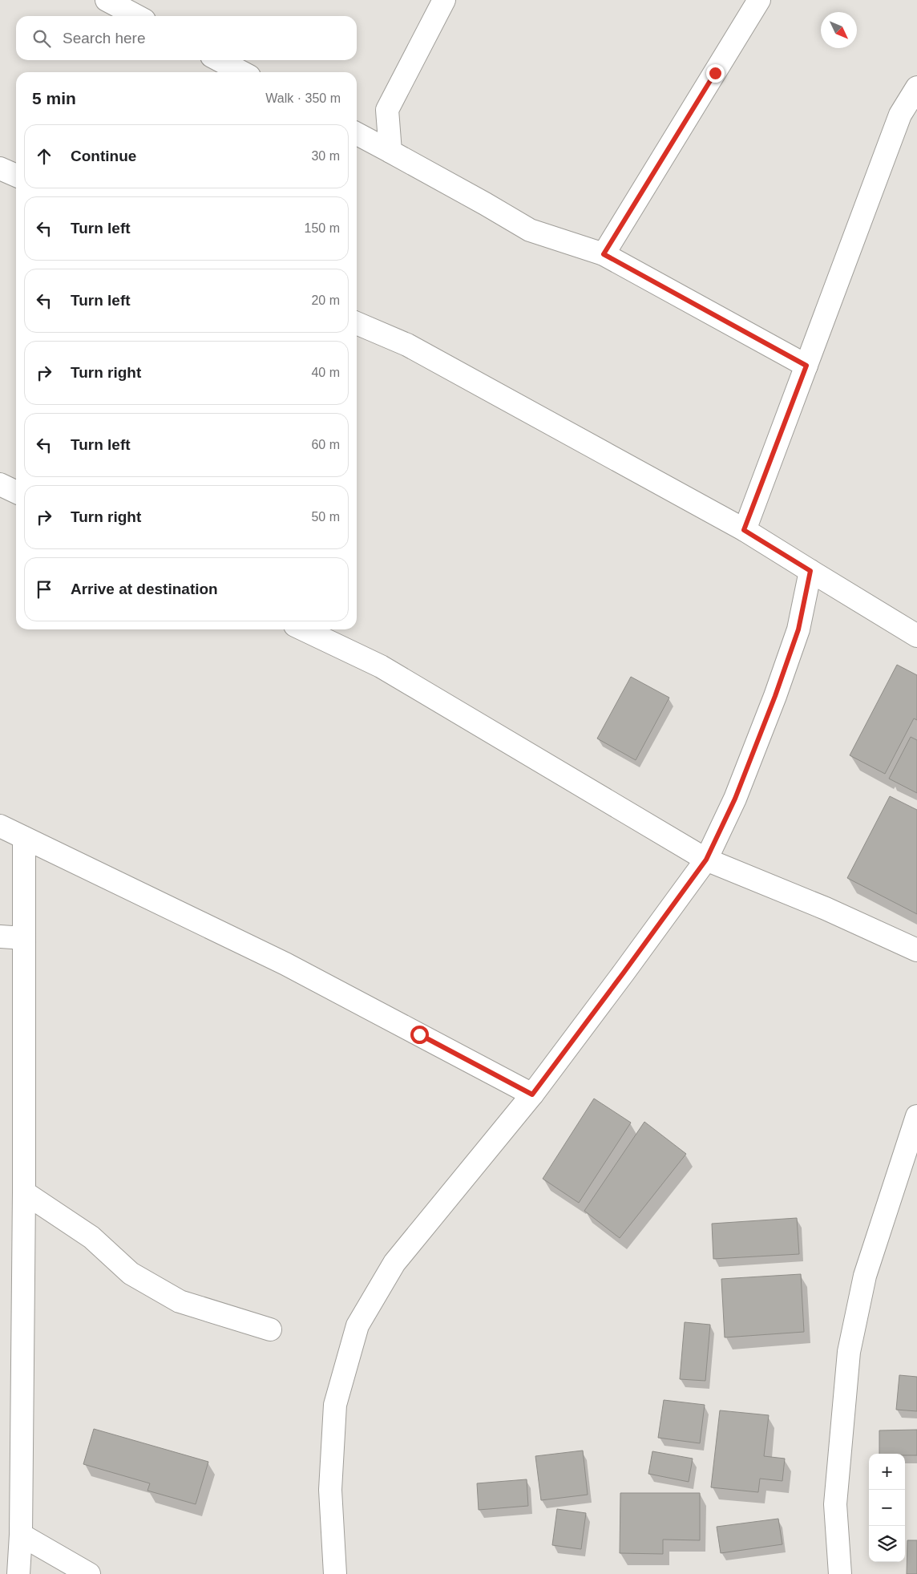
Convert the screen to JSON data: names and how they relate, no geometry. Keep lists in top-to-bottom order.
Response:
{
  "north": "bottom right",
  "page": {
    "search": "Search here",
    "heading": ["5 min", "Walk · 350 m"],
    "list": [
      ["Continue", "30 m"],
      ["Turn left", "150 m"],
      ["Turn left", "20 m"],
      ["Turn right", "40 m"],
      ["Turn left", "60 m"],
      ["Turn right", "50 m"],
      "Arrive at destination"
    ],
    "map_buttons": ["+", "−"]
  }
}
